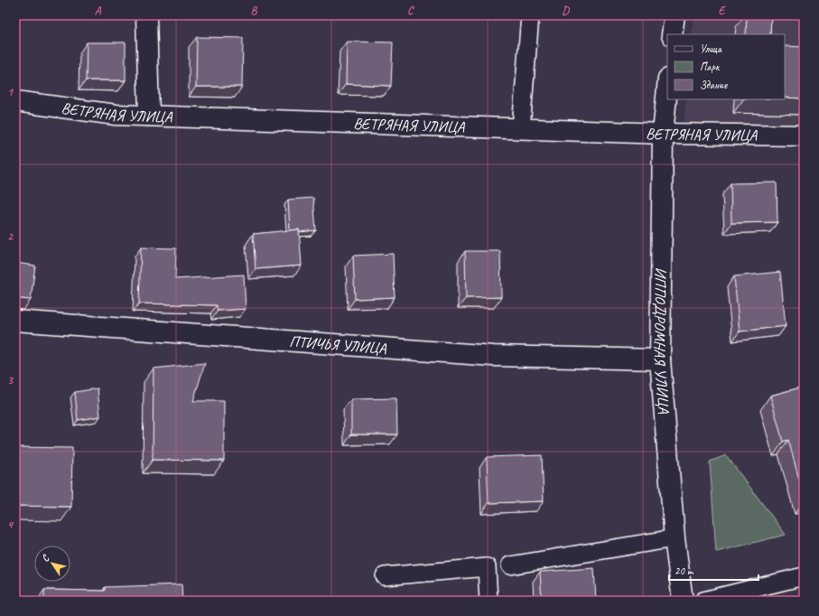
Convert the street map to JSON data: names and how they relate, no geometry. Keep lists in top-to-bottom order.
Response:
{
  "streets": {
    "street": ["ВЕТРЯНАЯ УЛИЦА", "ИППОДРОМНАЯ УЛИЦА", "ПТИЧЬЯ УЛИЦА"]
  },
  "crossings": [
    ["ВЕТРЯНАЯ УЛИЦА", "ИППОДРОМНАЯ УЛИЦА"],
    ["ИППОДРОМНАЯ УЛИЦА", "ПТИЧЬЯ УЛИЦА"]
  ],
  "legend": ["Улица", "Парк", "Здание"],
  "scale_bar": "20 m",
  "north": "top left",
  "grid": {
    "columns": [
      "A",
      "B",
      "C",
      "D",
      "E"
    ],
    "rows": [
      "1",
      "2",
      "3",
      "4"
    ]
  }
}
